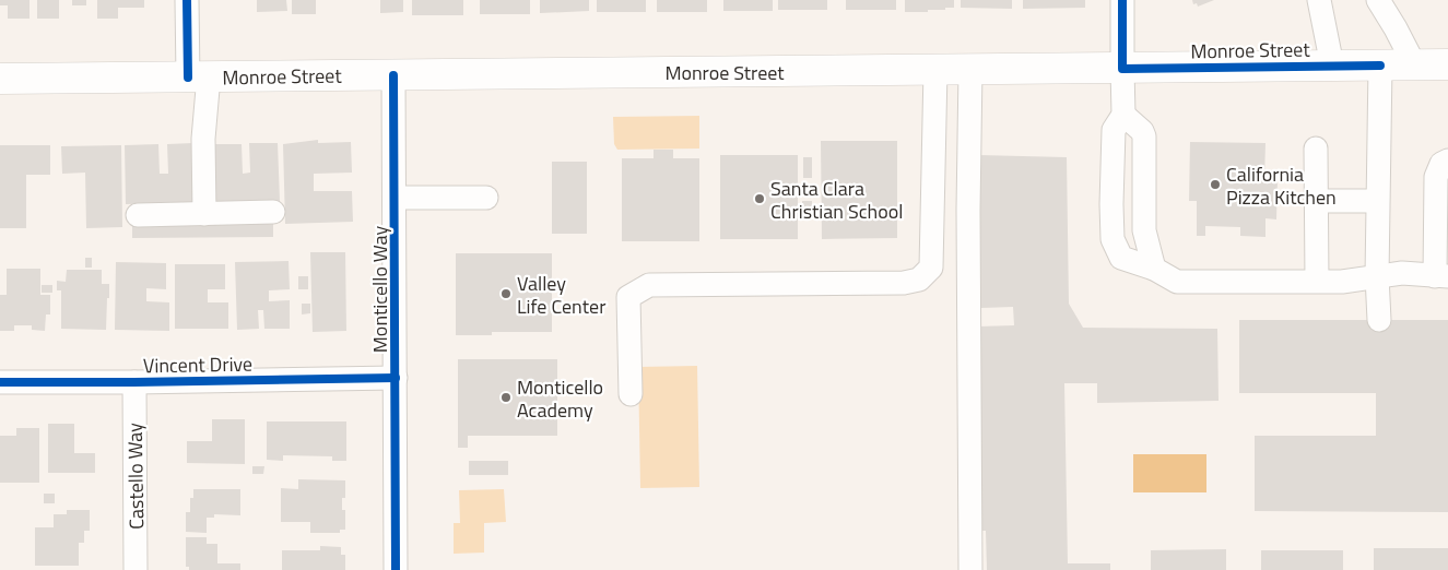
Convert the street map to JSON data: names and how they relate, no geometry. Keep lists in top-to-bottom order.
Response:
{
  "streets": {
    "main road": ["Monroe Street"],
    "street": ["Monticello Way", "Vincent Drive", "Castello Way"]
  },
  "crossings": [
    ["Monroe Street", "Monticello Way"],
    ["Monticello Way", "Vincent Drive"],
    ["Vincent Drive", "Castello Way"]
  ],
  "places": [
    "California Pizza Kitchen",
    "Santa Clara Christian School",
    "Valley Life Center",
    "Monticello Academy"
  ]
}
